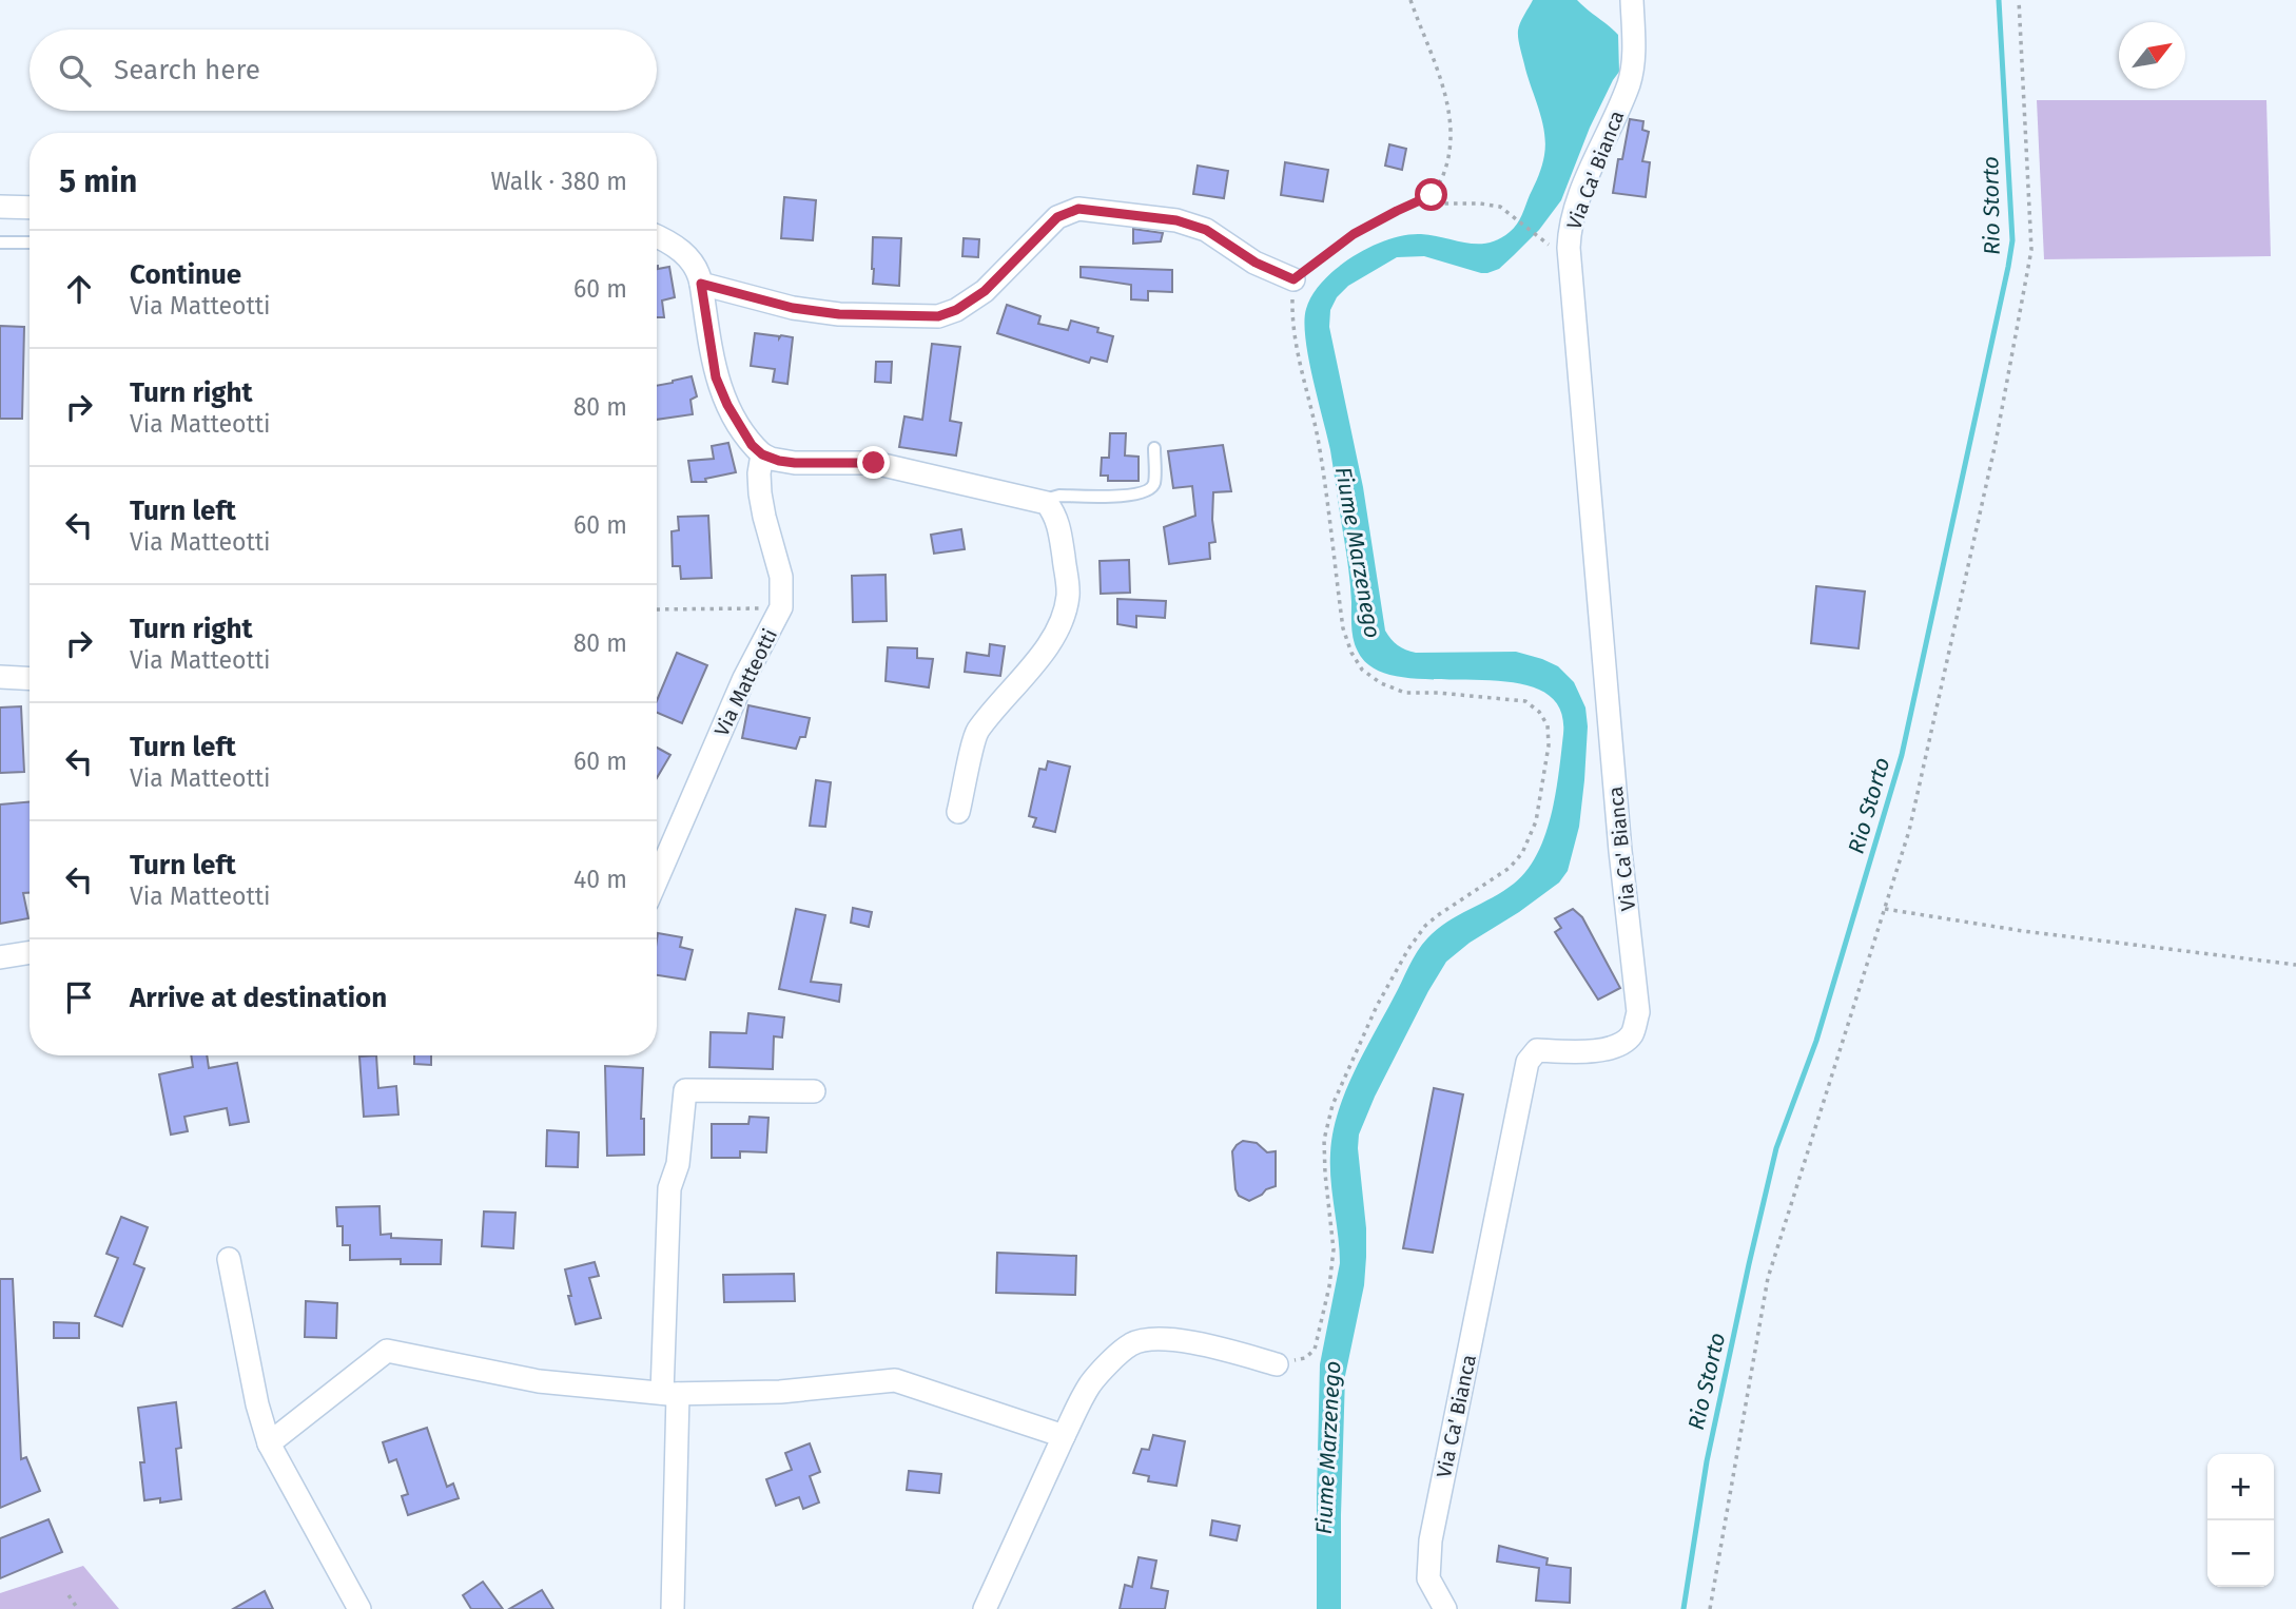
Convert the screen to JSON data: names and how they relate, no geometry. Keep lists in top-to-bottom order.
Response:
{
  "streets": {
    "street": ["Via Ca' Bianca", "Via Matteotti"]
  },
  "water": ["Rio Storto", "Fiume Marzenego"],
  "north": "top right",
  "page": {
    "search": "Search here",
    "heading": ["5 min", "Walk · 380 m"],
    "list": [
      ["Continue", "Via Matteotti", "60 m"],
      ["Turn right", "Via Matteotti", "80 m"],
      ["Turn left", "Via Matteotti", "60 m"],
      ["Turn right", "Via Matteotti", "80 m"],
      ["Turn left", "Via Matteotti", "60 m"],
      ["Turn left", "Via Matteotti", "40 m"],
      "Arrive at destination"
    ],
    "map_buttons": ["+", "−"]
  }
}
